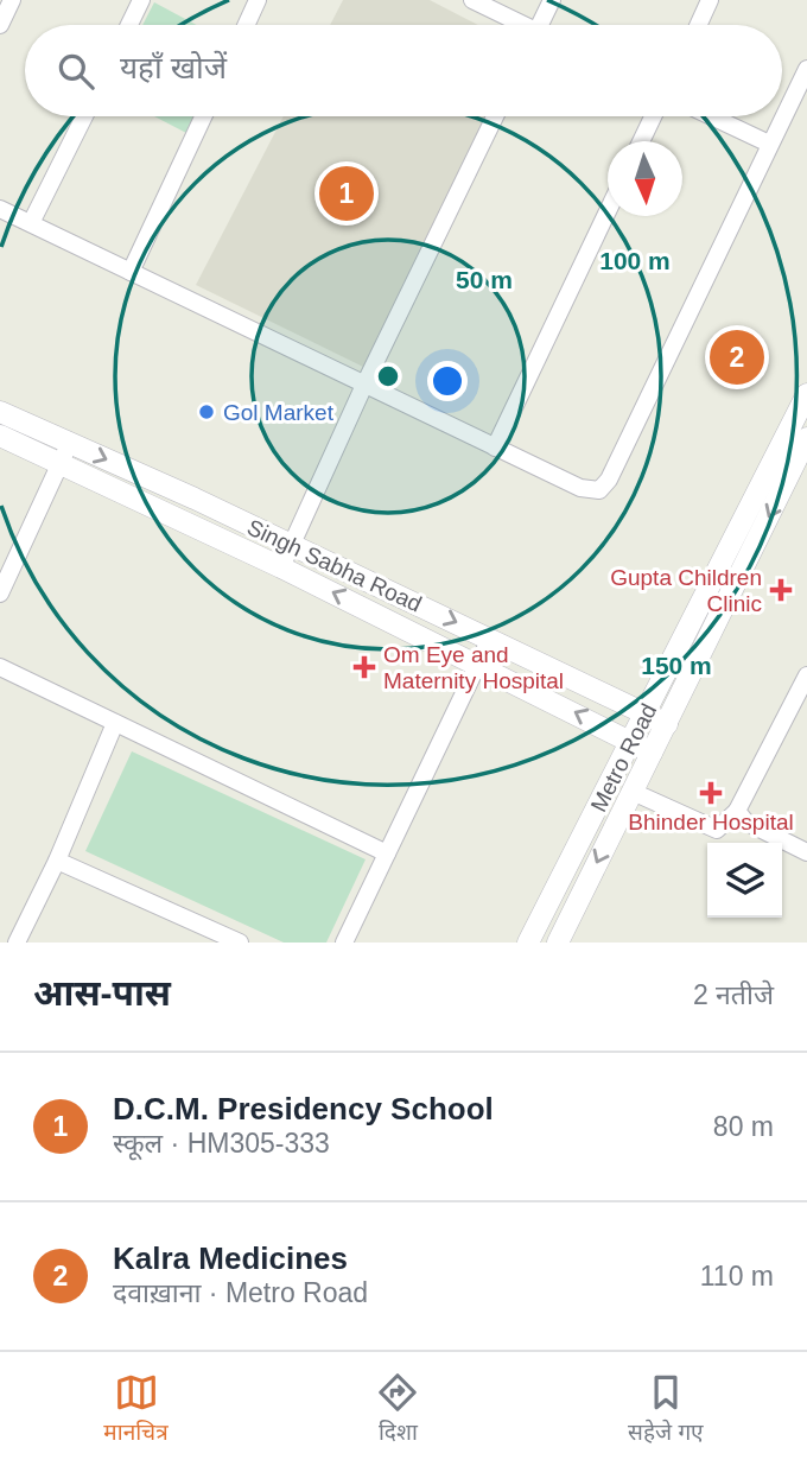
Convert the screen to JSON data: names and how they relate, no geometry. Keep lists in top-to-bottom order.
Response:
{
  "streets": {
    "street": ["Singh Sabha Road", "Metro Road"]
  },
  "crossings": [
    ["Singh Sabha Road", "Metro Road"]
  ],
  "places": {
    "other": ["Gol Market"],
    "health": ["Gupta Children Clinic", "Om Eye and Maternity Hospital", "Bhinder Hospital"]
  },
  "north": "bottom",
  "page": {
    "search": "यहाँ खोजें",
    "pins": ["1", "2"],
    "heading": ["आस-पास", "2 नतीजे"],
    "list": [
      {
        "mark": "1",
        "name": "D.C.M. Presidency School",
        "note": "स्कूल · HM305-333",
        "value": "80 m"
      },
      {
        "mark": "2",
        "name": "Kalra Medicines",
        "note": "दवाख़ाना · Metro Road",
        "value": "110 m"
      }
    ],
    "nav": ["मानचित्र", "दिशा", "सहेजे गए"]
  },
  "rings": ["100 m", "50 m", "150 m"]
}
